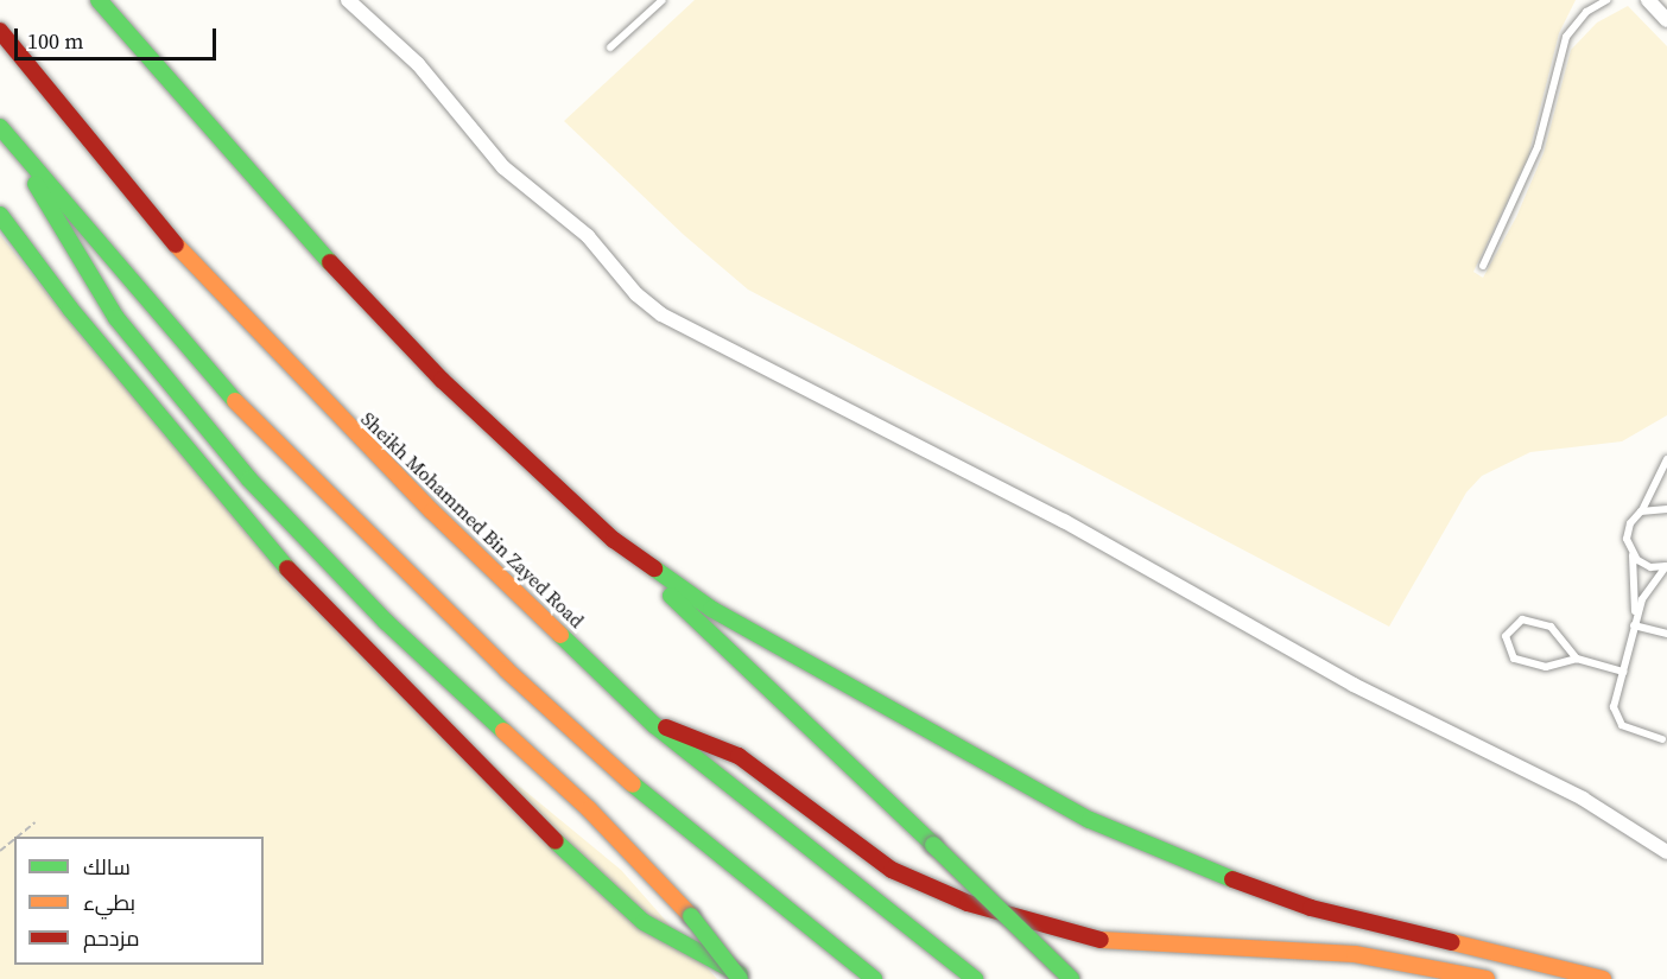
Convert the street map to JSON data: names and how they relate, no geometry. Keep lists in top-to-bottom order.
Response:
{
  "streets": {
    "highway": ["Sheikh Mohammed Bin Zayed Road"]
  },
  "legend": ["سالك", "بطيء", "مزدحم"],
  "scale_bar": "100 m"
}
